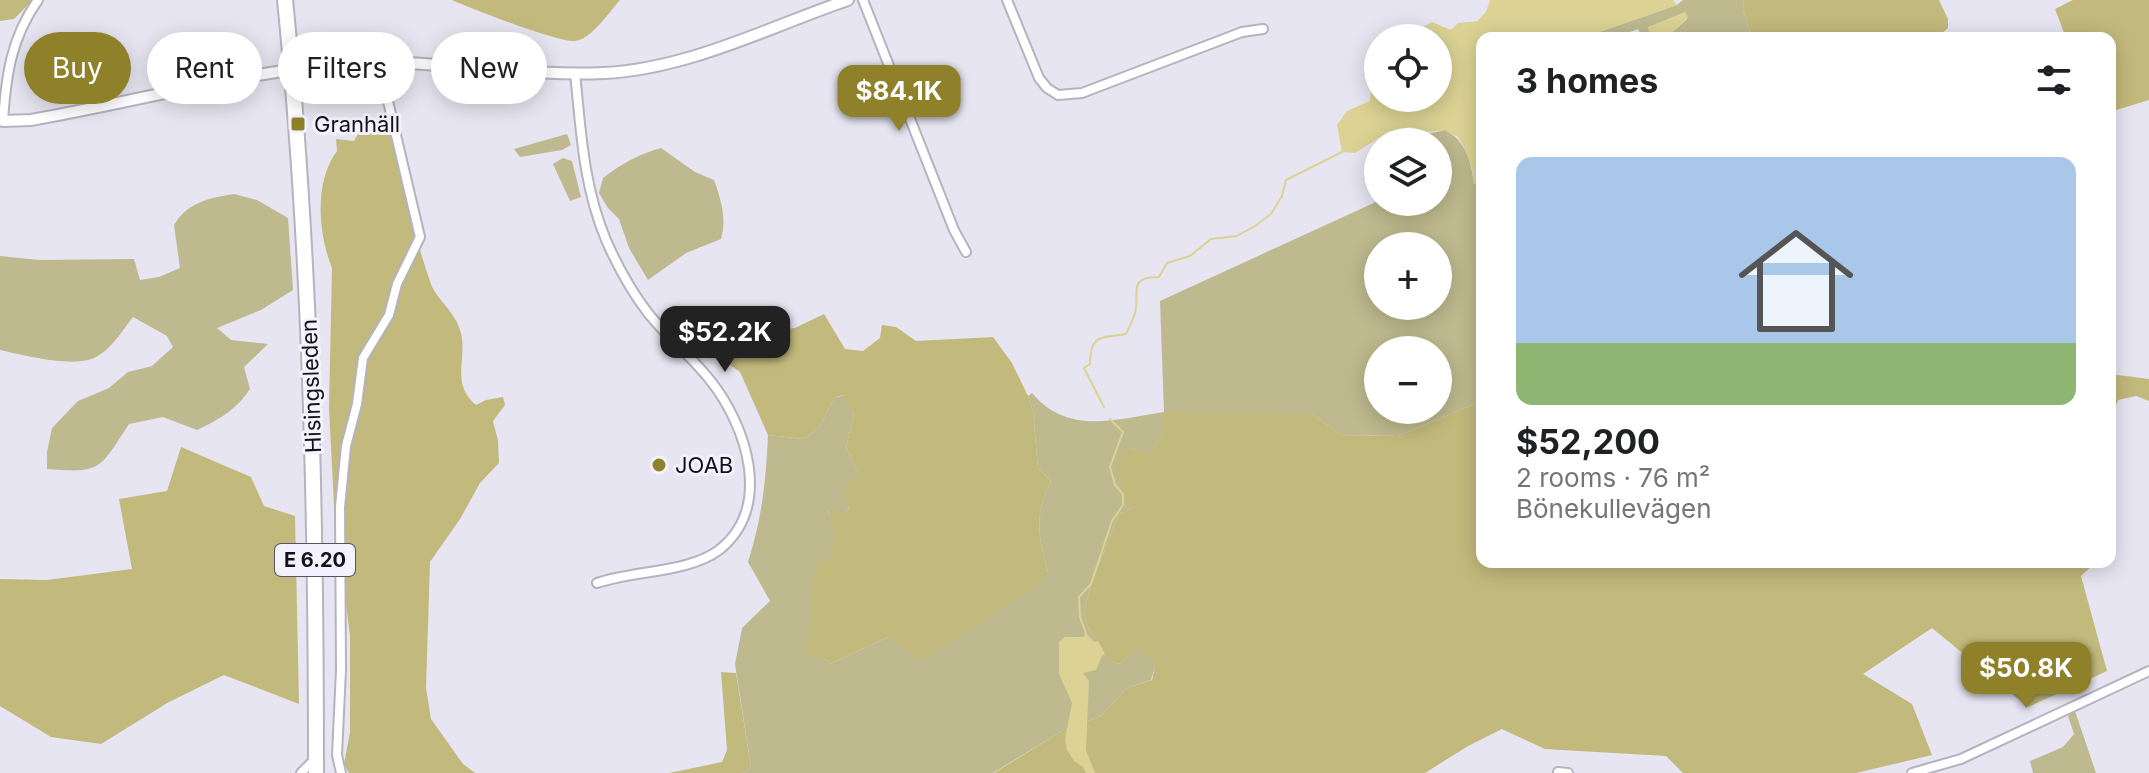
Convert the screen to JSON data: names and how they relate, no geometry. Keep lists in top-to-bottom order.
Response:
{
  "streets": {
    "highway": ["Hisingsleden", "E 6.20"]
  },
  "places": {
    "transit": ["Granhäll"],
    "other": ["JOAB"]
  },
  "page": {
    "map_buttons": ["+", "−"],
    "chip": [
      "Buy",
      "Rent",
      "Filters",
      "New"
    ],
    "heading": "3 homes",
    "price": ["$84.1K", "$52.2K", "$50.8K"],
    "list": [
      {
        "name": "$52,200",
        "note": "2 rooms · 76 m² · Bönekullevägen"
      }
    ]
  }
}
